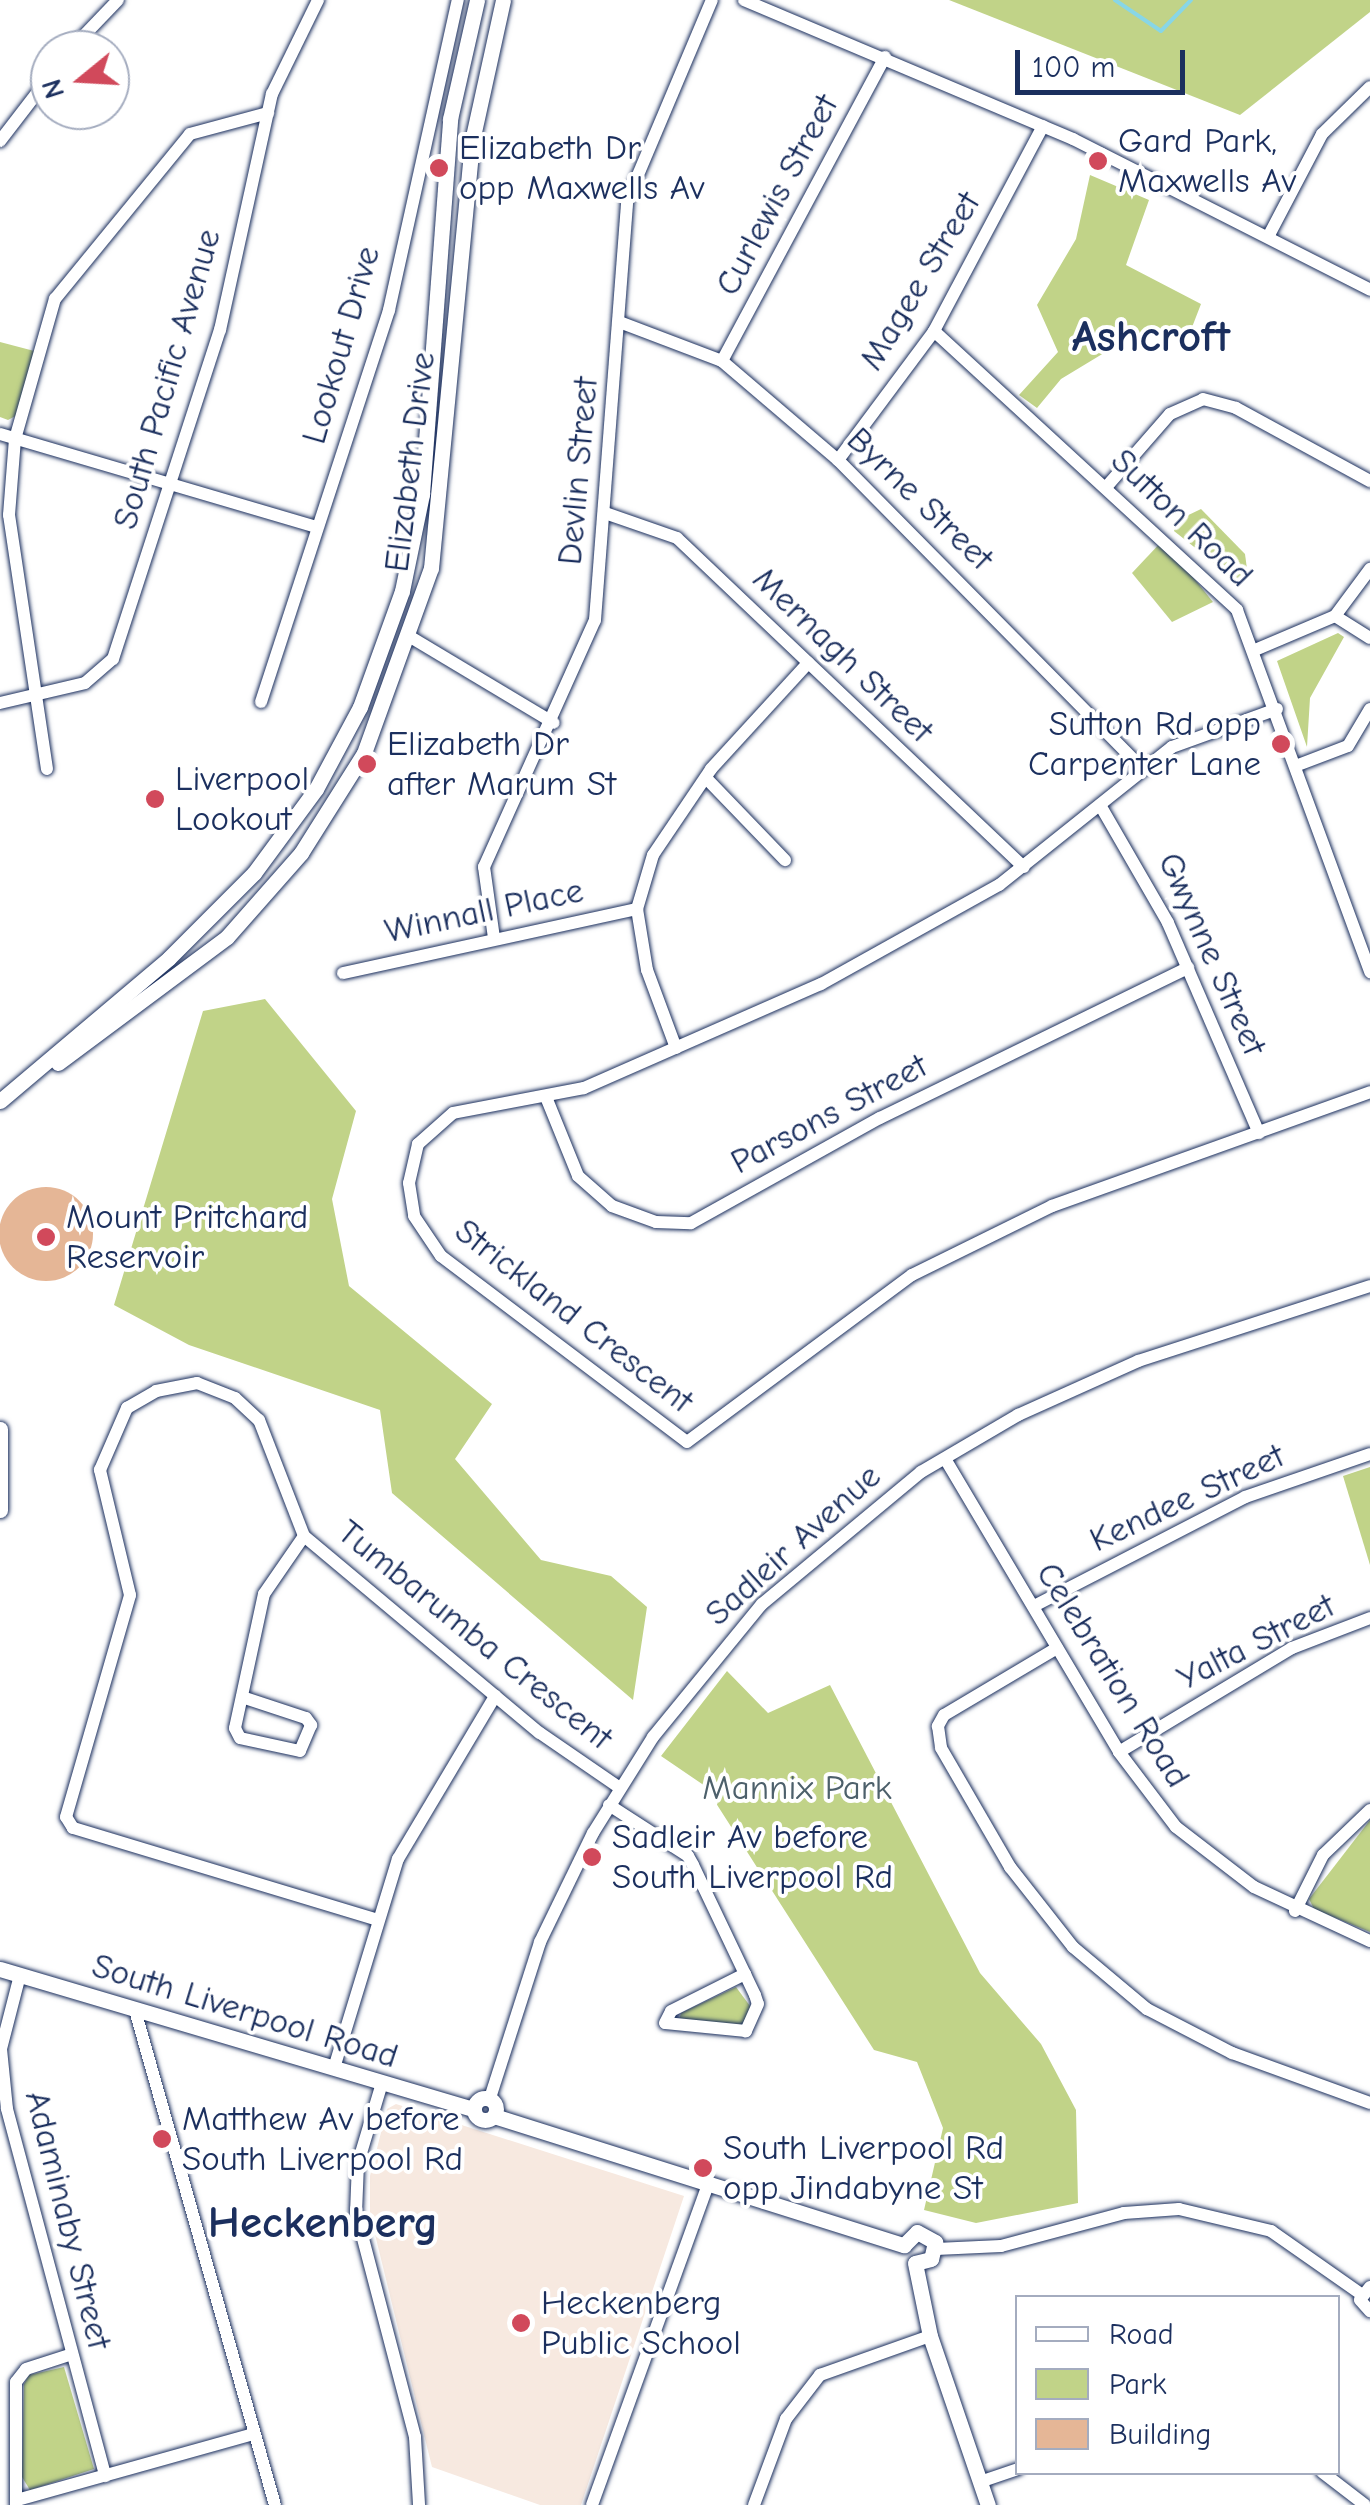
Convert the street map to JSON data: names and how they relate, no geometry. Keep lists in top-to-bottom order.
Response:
{
  "streets": {
    "main road": ["Elizabeth Drive", "South Liverpool Road"],
    "street": [
      "Curlewis Street",
      "Magee Street",
      "Lookout Drive",
      "South Pacific Avenue",
      "Devlin Street",
      "Byrne Street",
      "Sutton Road",
      "Mernagh Street",
      "Winnall Place",
      "Gwynne Street",
      "Parsons Street",
      "Strickland Crescent",
      "Kendee Street",
      "Sadleir Avenue",
      "Tumbarumba Crescent",
      "Yalta Street",
      "Celebration Road",
      "Adaminaby Street"
    ]
  },
  "crossings": [
    ["Curlewis Street", "Byrne Street"],
    ["Magee Street", "Byrne Street"],
    ["Magee Street", "Sutton Road"],
    ["Devlin Street", "Byrne Street"],
    ["Devlin Street", "Mernagh Street"],
    ["Devlin Street", "Winnall Place"],
    ["Byrne Street", "Strickland Crescent"],
    ["Sutton Road", "Strickland Crescent"],
    ["Mernagh Street", "Strickland Crescent"],
    ["Gwynne Street", "Parsons Street"],
    ["Gwynne Street", "Strickland Crescent"],
    ["Parsons Street", "Strickland Crescent"],
    ["Kendee Street", "Celebration Road"],
    ["Sadleir Avenue", "Tumbarumba Crescent"],
    ["Sadleir Avenue", "Celebration Road"],
    ["Yalta Street", "Celebration Road"],
    ["South Liverpool Road", "Adaminaby Street"]
  ],
  "districts": ["Ashcroft", "Heckenberg"],
  "parks": ["Mannix Park"],
  "places": [
    "Gard Park, Maxwells Av",
    "Elizabeth Dr opp Maxwells Av",
    "Sutton Rd opp Carpenter Lane",
    "Elizabeth Dr after Marum St",
    "Liverpool Lookout",
    "Mount Pritchard Reservoir",
    "Sadleir Av before South Liverpool Rd",
    "Matthew Av before South Liverpool Rd",
    "South Liverpool Rd opp Jindabyne St",
    "Heckenberg Public School"
  ],
  "legend": ["Road", "Park", "Building"],
  "scale_bar": "100 m",
  "north": "left"
}
